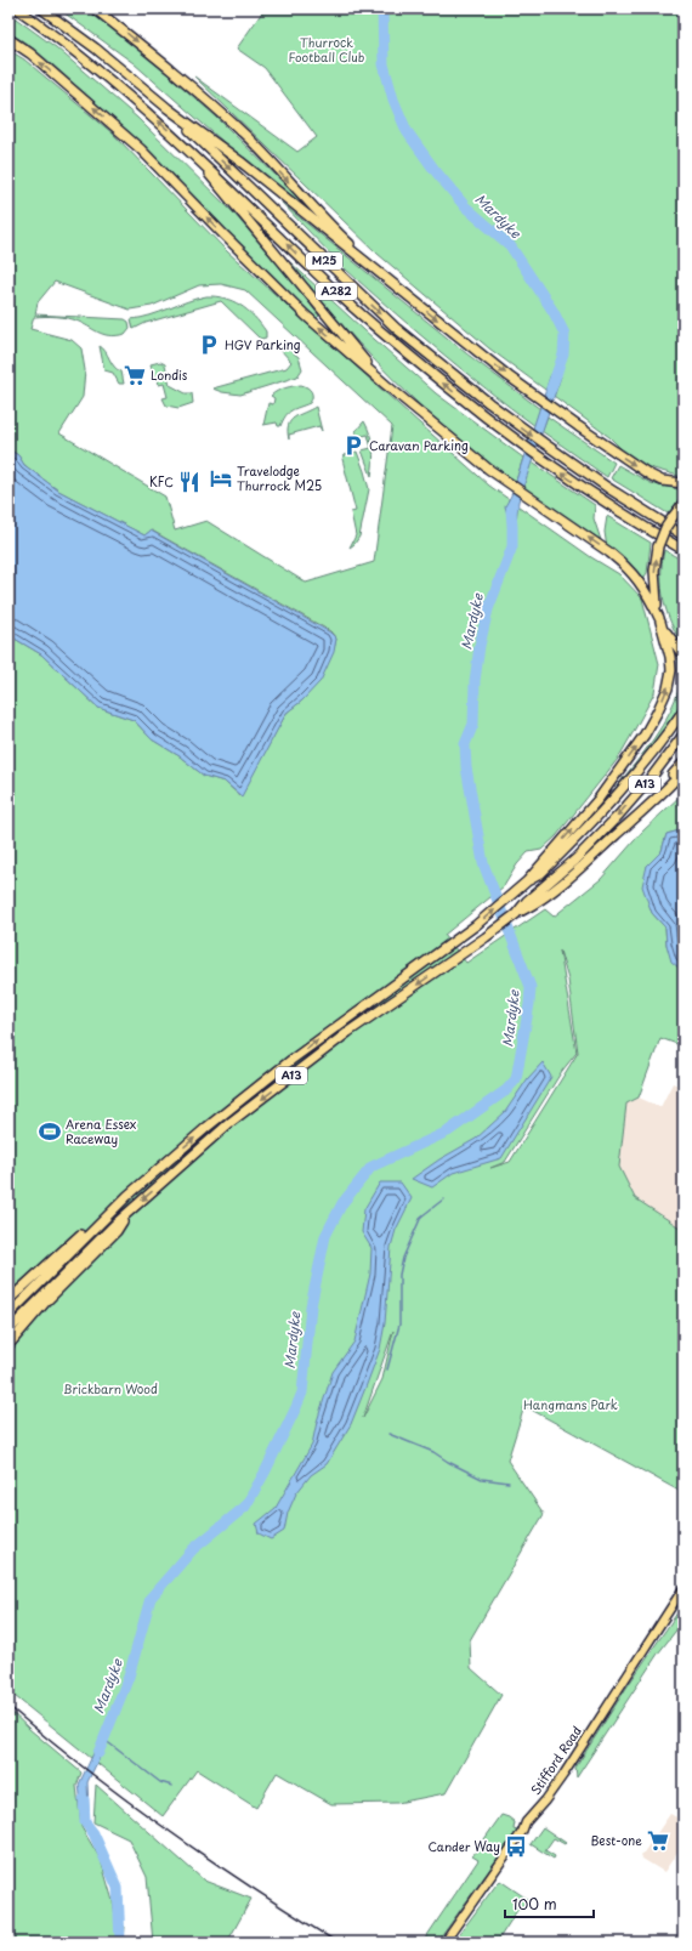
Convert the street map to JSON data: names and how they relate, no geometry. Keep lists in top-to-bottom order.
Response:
{
  "streets": {
    "highway": ["M25", "A282", "A13"],
    "main road": ["Stifford Road"]
  },
  "water": ["Mardyke"],
  "parks": ["Thurrock Football Club", "Brickbarn Wood", "Hangmans Park"],
  "places": {
    "parking": ["HGV Parking", "Caravan Parking"],
    "supermarket": ["Londis", "Best-one"],
    "hotel": ["Travelodge Thurrock M25"],
    "restaurant": ["KFC"],
    "sports": ["Arena Essex Raceway"],
    "bus stop": ["Cander Way"]
  },
  "scale_bar": "100 m"
}
